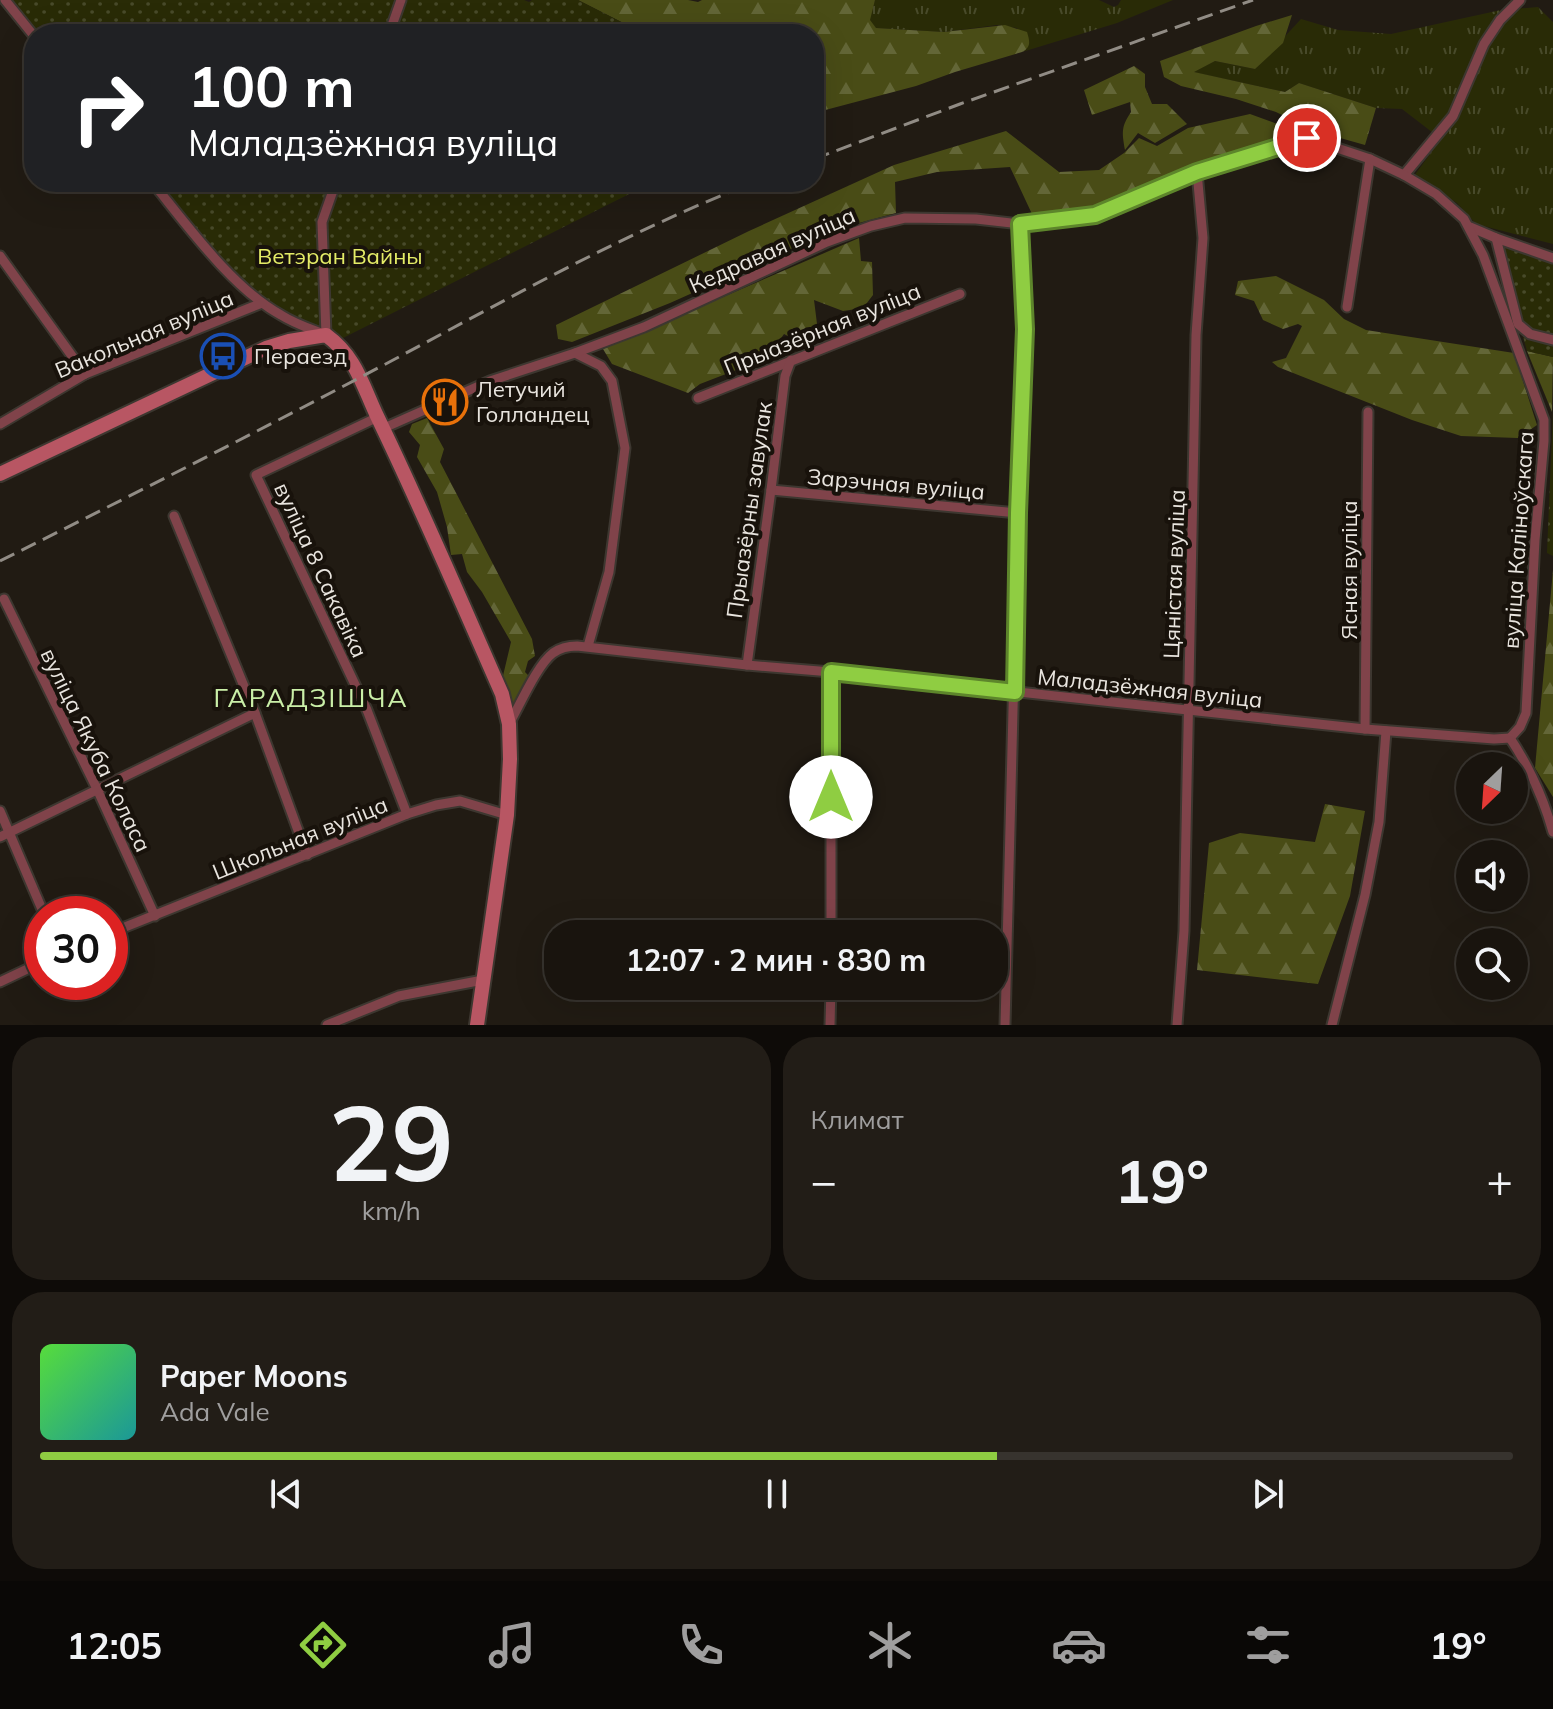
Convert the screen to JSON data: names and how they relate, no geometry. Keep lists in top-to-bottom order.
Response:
{
  "streets": {
    "street": [
      "Кедравая вуліца",
      "Прыазёрная вуліца",
      "Вакольная вуліца",
      "Зарэчная вуліца",
      "Прыазёрны завулак",
      "вуліца Каліноўскага",
      "вуліца 8 Сакавіка",
      "Ясная вуліца",
      "Цяністая вуліца",
      "Маладзёжная вуліца",
      "вуліца Якуба Коласа",
      "Школьная вуліца"
    ]
  },
  "crossings": [
    ["Кедравая вуліца", "вуліца Каліноўскага"],
    ["Кедравая вуліца", "вуліца 8 Сакавіка"],
    ["Кедравая вуліца", "Цяністая вуліца"],
    ["Прыазёрная вуліца", "Прыазёрны завулак"],
    ["Зарэчная вуліца", "Прыазёрны завулак"],
    ["Прыазёрны завулак", "Маладзёжная вуліца"],
    ["вуліца Каліноўскага", "Маладзёжная вуліца"],
    ["вуліца 8 Сакавіка", "Школьная вуліца"],
    ["Ясная вуліца", "Маладзёжная вуліца"],
    ["Цяністая вуліца", "Маладзёжная вуліца"],
    ["вуліца Якуба Коласа", "Школьная вуліца"]
  ],
  "districts": ["ГАРАДЗІШЧА"],
  "parks": ["Ветэран Вайны"],
  "places": {
    "bus stop": ["Пераезд"],
    "restaurant": ["Летучий Голландец"]
  },
  "north": "bottom left",
  "page": {
    "turn": ["100 m", "Маладзёжная вуліца"],
    "limit": "30",
    "trip": "12:07 · 2 мин · 830 m",
    "tile": [
      ["29", "km/h"],
      "Климат"
    ],
    "heat": ["−", "19°", "+"],
    "song": ["Paper Moons", "Ada Vale"],
    "tabs": ["12:05", "19°"]
  }
}
